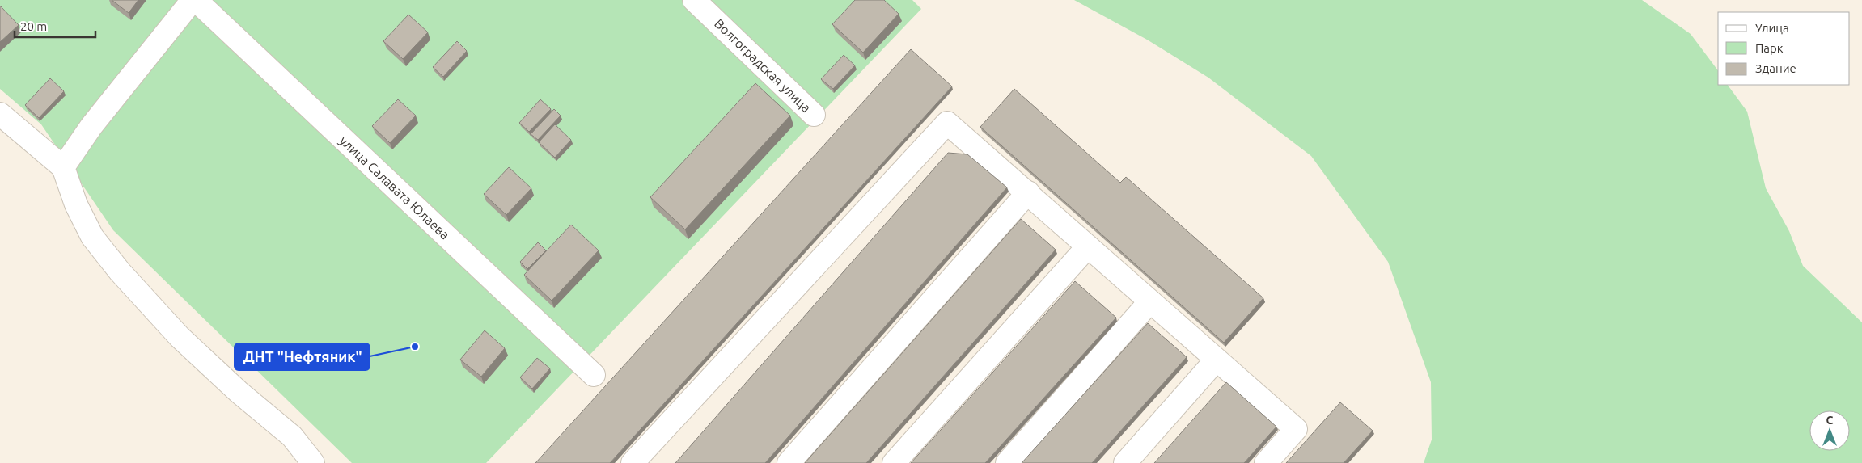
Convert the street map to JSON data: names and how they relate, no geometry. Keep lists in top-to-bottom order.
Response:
{
  "streets": {
    "street": ["Волгоградская улица", "улица Салавата Юлаева"]
  },
  "places": ["ДНТ \"Нефтяник\""],
  "legend": ["Улица", "Парк", "Здание"],
  "scale_bar": "20 m",
  "north": "top"
}
